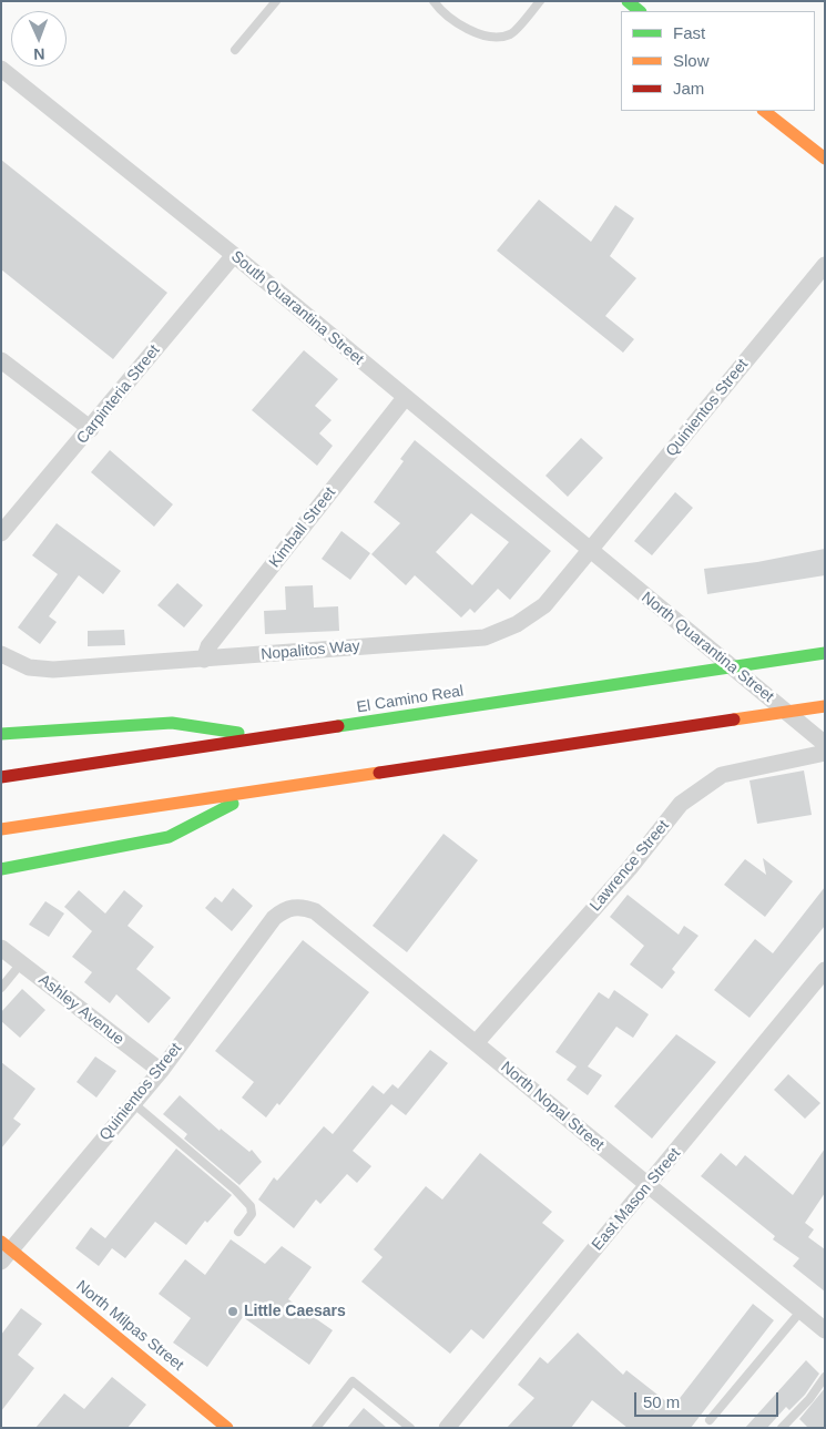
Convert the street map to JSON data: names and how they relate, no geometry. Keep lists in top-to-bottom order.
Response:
{
  "streets": {
    "main road": ["El Camino Real", "North Milpas Street"],
    "street": [
      "South Quarantina Street",
      "Carpinteria Street",
      "Quinientos Street",
      "Kimball Street",
      "North Quarantina Street",
      "Nopalitos Way",
      "Lawrence Street",
      "Ashley Avenue",
      "North Nopal Street",
      "East Mason Street"
    ]
  },
  "crossings": [
    ["South Quarantina Street", "Carpinteria Street"],
    ["South Quarantina Street", "Quinientos Street"],
    ["South Quarantina Street", "Kimball Street"],
    ["South Quarantina Street", "North Quarantina Street"],
    ["South Quarantina Street", "Nopalitos Way"],
    ["Quinientos Street", "North Quarantina Street"],
    ["Quinientos Street", "Nopalitos Way"],
    ["Quinientos Street", "Ashley Avenue"],
    ["Quinientos Street", "North Nopal Street"],
    ["Quinientos Street", "North Milpas Street"],
    ["Kimball Street", "Nopalitos Way"],
    ["North Quarantina Street", "Nopalitos Way"],
    ["Lawrence Street", "North Nopal Street"],
    ["North Nopal Street", "East Mason Street"]
  ],
  "places": ["Little Caesars"],
  "legend": ["Fast", "Slow", "Jam"],
  "scale_bar": "50 m",
  "north": "bottom"
}
